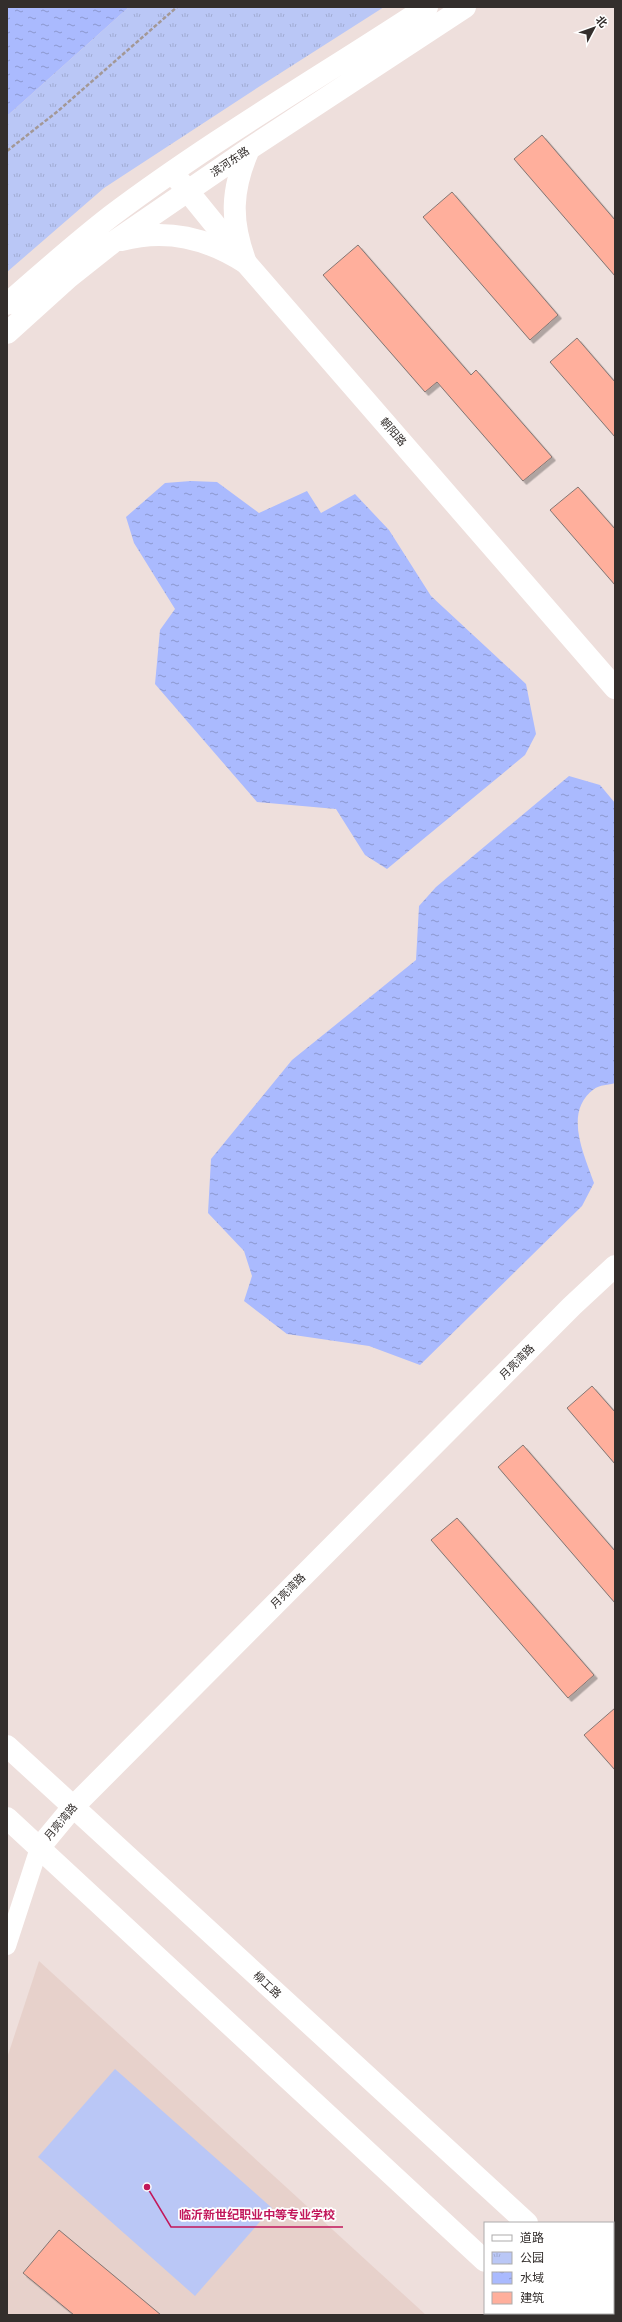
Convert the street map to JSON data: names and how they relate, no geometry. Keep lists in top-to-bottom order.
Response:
{
  "streets": {
    "main road": [
      "滨河东路",
      "朝阳路",
      "月亮湾路",
      "柳工路"
    ]
  },
  "crossings": [
    ["滨河东路", "朝阳路"],
    ["月亮湾路", "柳工路"]
  ],
  "places": ["临沂新世纪职业中等专业学校"],
  "legend": [
    "道路",
    "公园",
    "水域",
    "建筑"
  ],
  "north": "top right"
}
